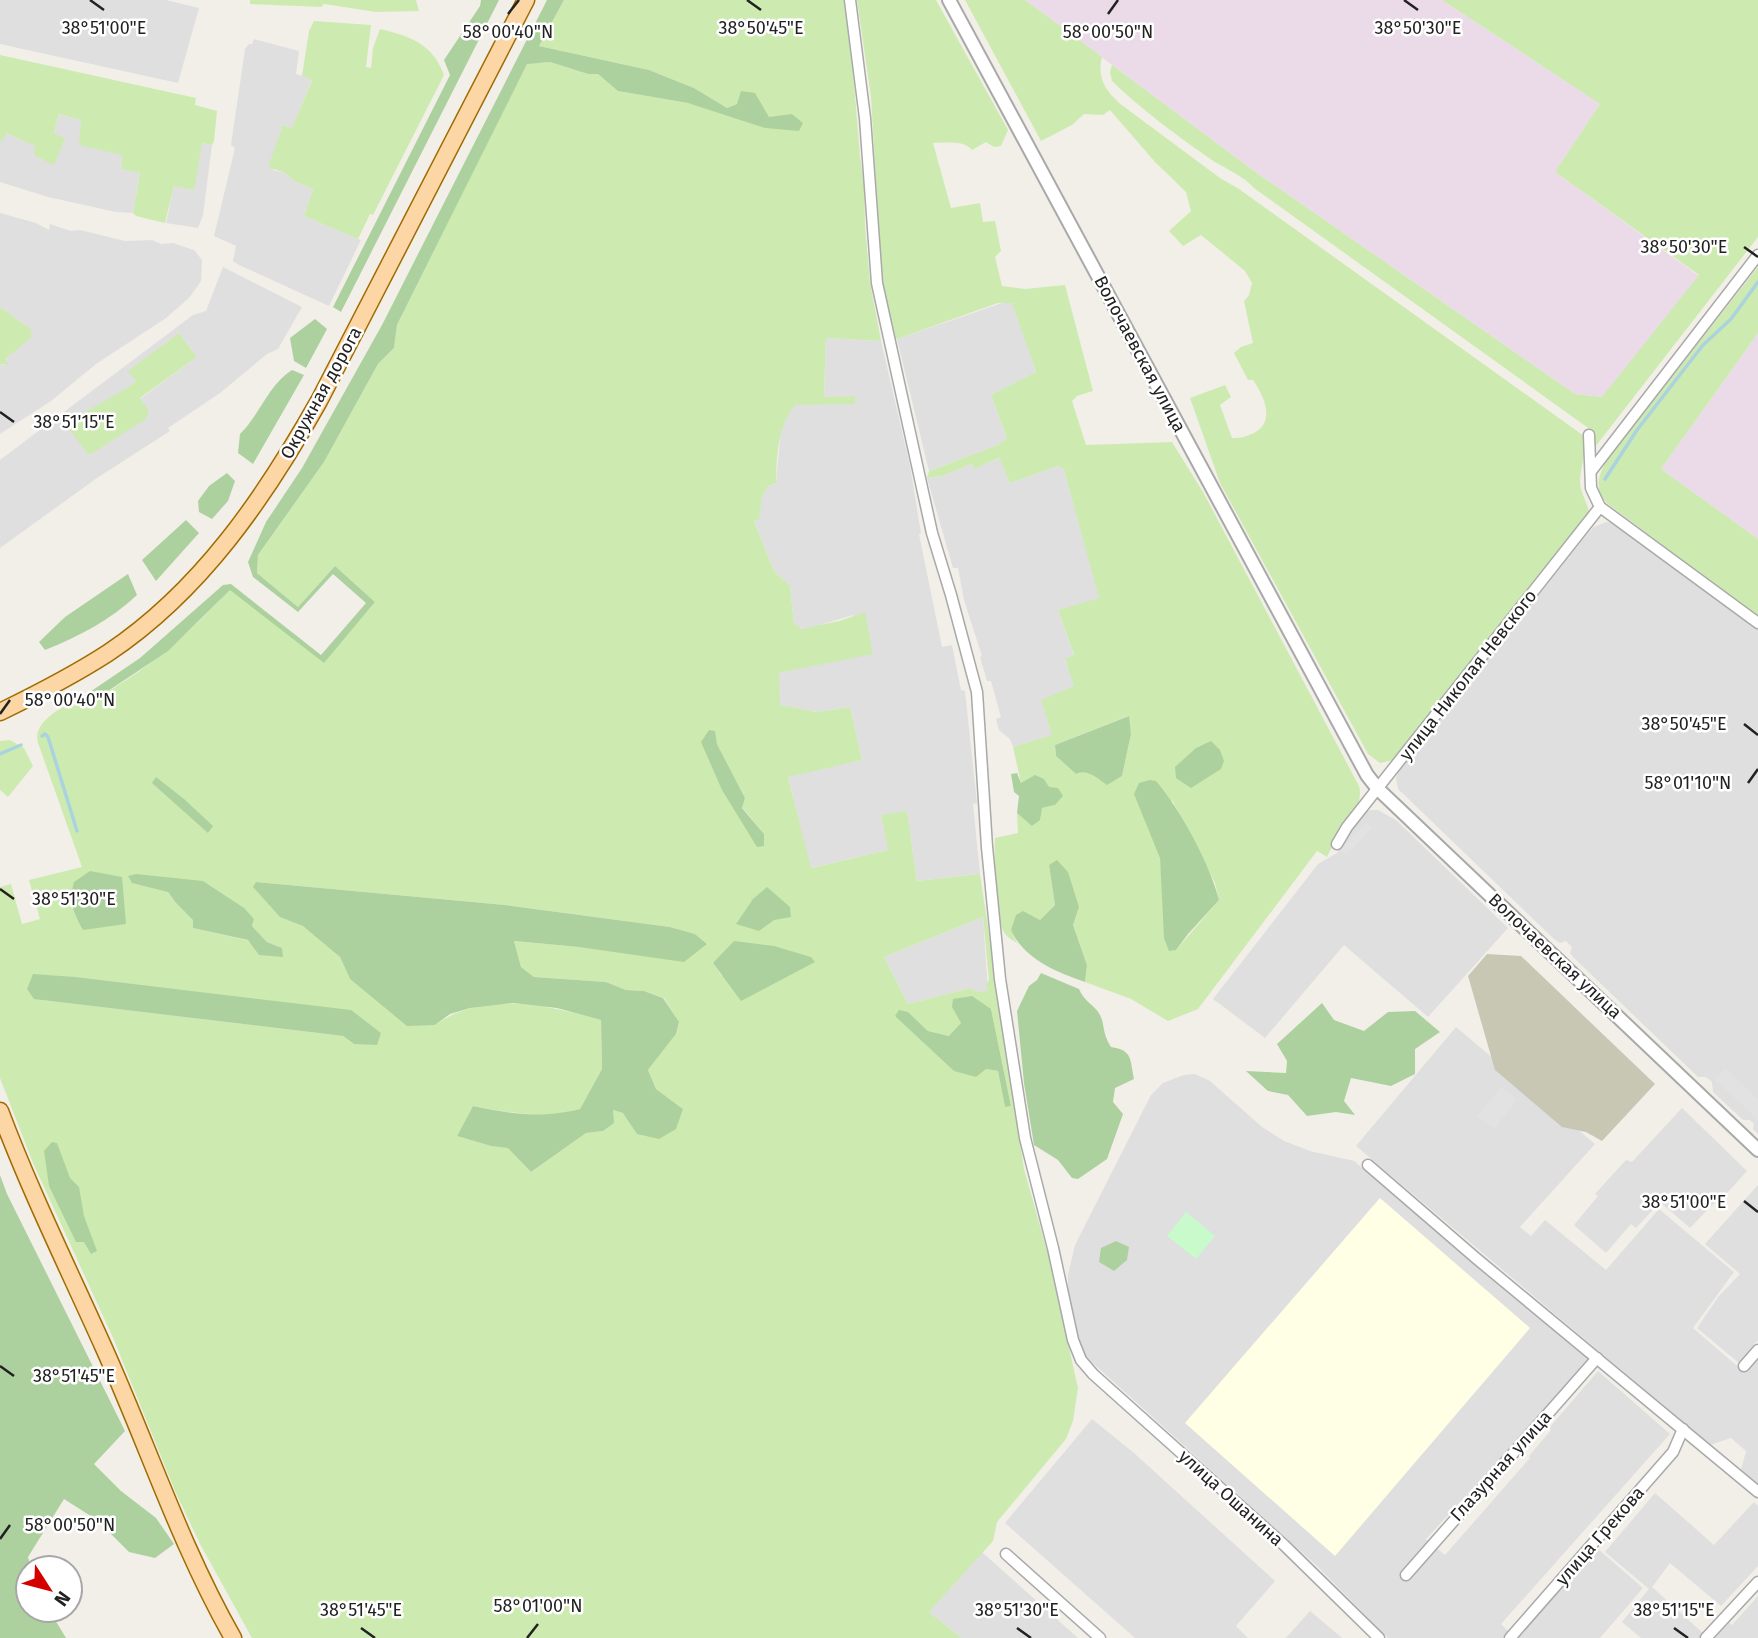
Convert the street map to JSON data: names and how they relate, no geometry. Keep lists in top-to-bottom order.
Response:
{
  "streets": {
    "main road": ["Окружная дорога"],
    "street": [
      "Волочаевская улица",
      "улица Николая Невского",
      "Глазурная улица",
      "улица Ошанина",
      "улица Грекова"
    ]
  },
  "crossings": [
    ["Волочаевская улица", "улица Николая Невского"]
  ],
  "north": "bottom right",
  "coordinates": [
    "38°51'00\"E",
    "38°50'45\"E",
    "38°50'30\"E",
    "58°00'40\"N",
    "58°00'50\"N",
    "38°51'15\"E",
    "58°01'10\"N",
    "38°51'30\"E",
    "38°51'45\"E",
    "58°01'00\"N"
  ]
}
